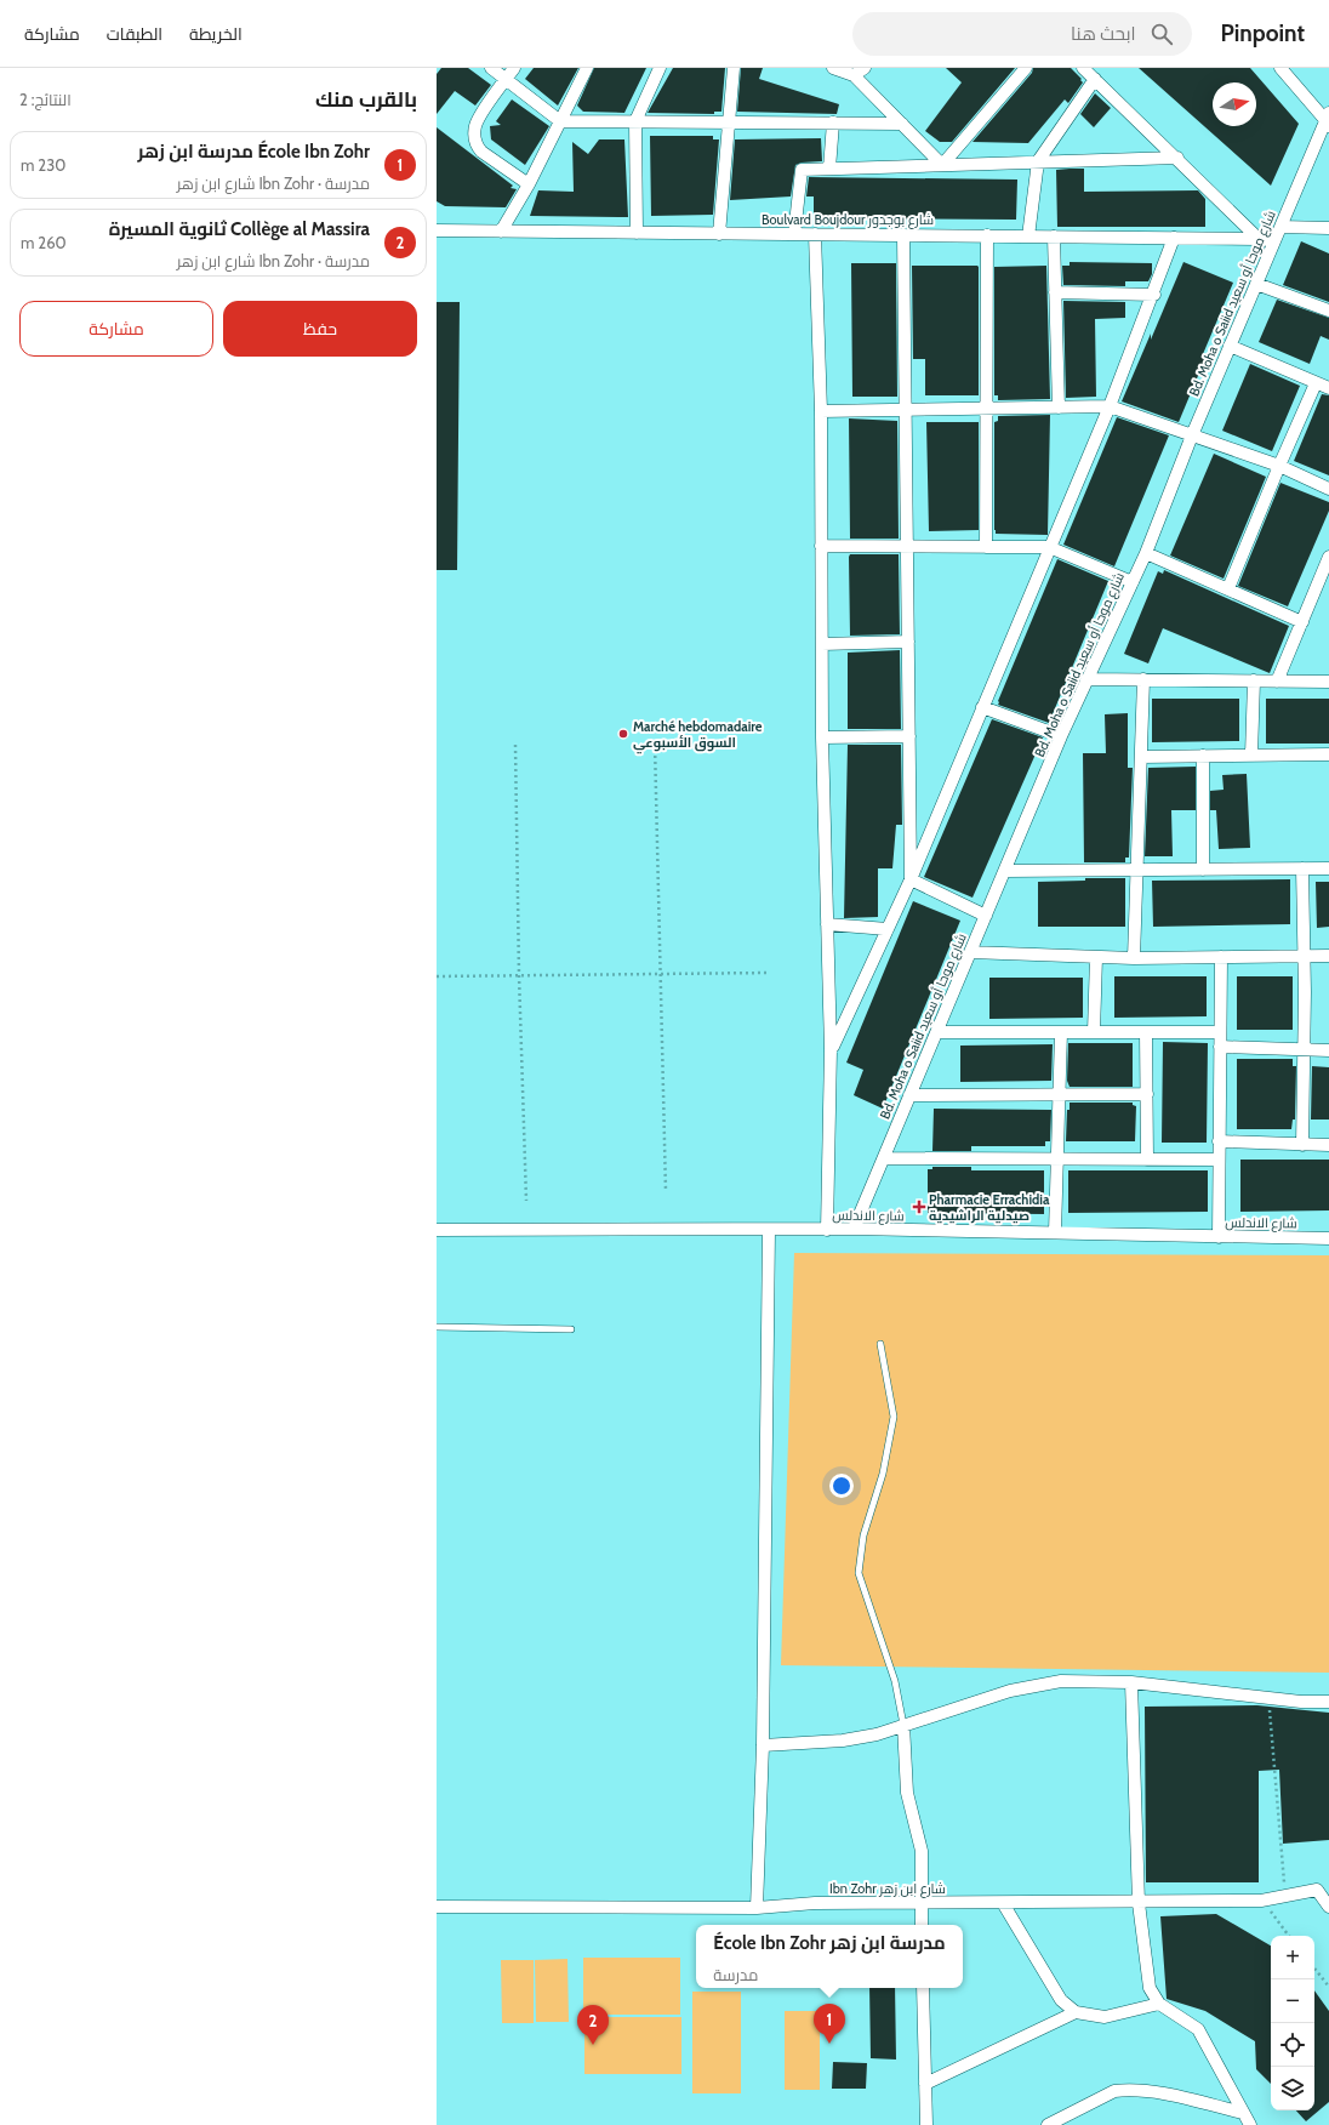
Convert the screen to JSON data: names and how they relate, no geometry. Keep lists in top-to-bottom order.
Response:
{
  "streets": {
    "street": [
      "Boulvard Boujdour شارع بوجدور",
      "Bd. Moha o Saiid شارع موحا أو سعيد",
      "شارع الاندلس",
      "Ibn Zohr شارع ابن زهر"
    ]
  },
  "crossings": [
    ["Bd. Moha o Saiid شارع موحا أو سعيد", "شارع الاندلس"]
  ],
  "places": {
    "other": ["Marché hebdomadaire السوق الأسبوعي"],
    "health": ["Pharmacie Errachidia صيدلية الراشيدية"]
  },
  "north": "right",
  "page": {
    "header": "Pinpoint",
    "search": "ابحث هنا",
    "nav": ["الخريطة", "الطبقات", "مشاركة"],
    "heading": ["بالقرب منك", "النتائج: 2"],
    "list": [
      {
        "mark": "1",
        "name": "École Ibn Zohr مدرسة ابن زهر",
        "note": "مدرسة · Ibn Zohr شارع ابن زهر",
        "value": "230 m"
      },
      {
        "mark": "2",
        "name": "Collège al Massira ثانوية المسيرة",
        "note": "مدرسة · Ibn Zohr شارع ابن زهر",
        "value": "260 m"
      }
    ],
    "buttons": ["حفظ", "مشاركة"],
    "popup": ["École Ibn Zohr مدرسة ابن زهر", "مدرسة"],
    "map_buttons": ["+", "−"],
    "pins": ["1", "2"]
  }
}
